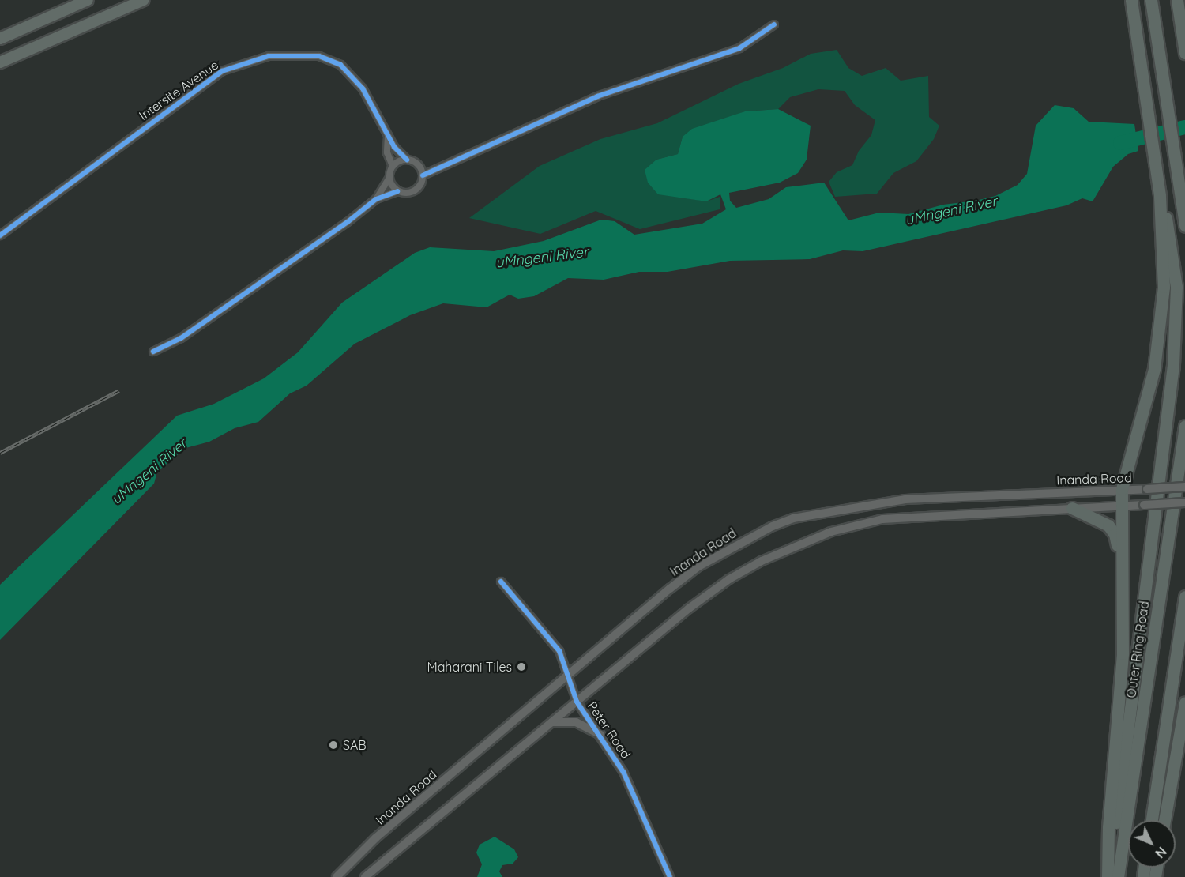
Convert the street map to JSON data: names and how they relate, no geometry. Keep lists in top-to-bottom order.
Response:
{
  "streets": {
    "highway": ["Outer Ring Road"],
    "main road": ["Inanda Road"],
    "street": ["Intersite Avenue", "Peter Road"]
  },
  "crossings": [
    ["Inanda Road", "Peter Road"]
  ],
  "water": ["uMngeni River"],
  "places": ["Maharani Tiles", "SAB"],
  "north": "bottom right"
}
